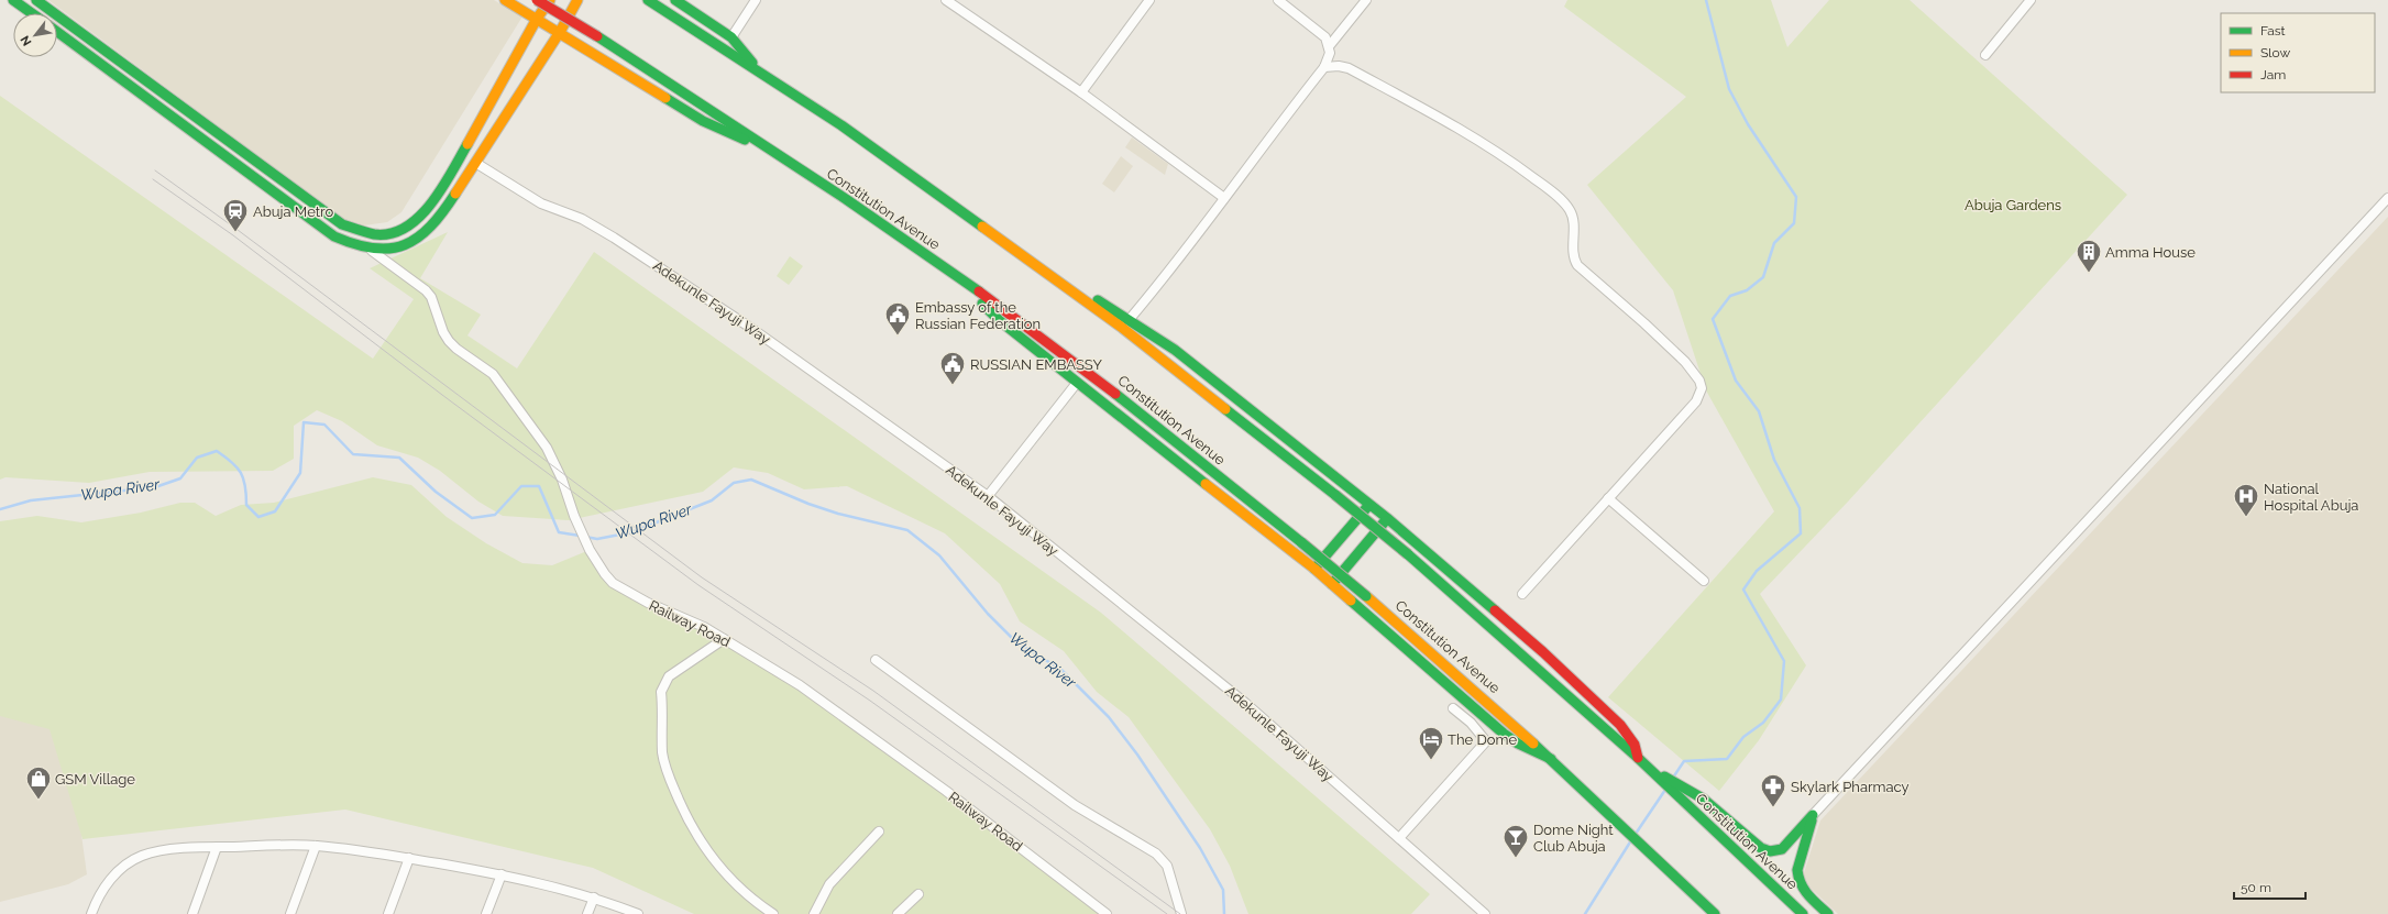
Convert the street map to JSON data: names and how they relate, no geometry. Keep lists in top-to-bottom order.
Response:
{
  "streets": {
    "main road": ["Constitution Avenue"],
    "street": ["Adekunle Fayuji Way", "Railway Road"]
  },
  "water": ["Wupa River"],
  "parks": ["Abuja Gardens"],
  "places": {
    "station": ["Abuja Metro"],
    "building": ["Amma House"],
    "public building": ["Embassy of the Russian Federation", "RUSSIAN EMBASSY"],
    "hospital": ["National Hospital Abuja"],
    "hotel": ["The Dome"],
    "shop": ["GSM Village"],
    "pharmacy": ["Skylark Pharmacy"],
    "bar": ["Dome Night Club Abuja"]
  },
  "legend": ["Fast", "Slow", "Jam"],
  "scale_bar": "50 m",
  "north": "bottom left"
}
